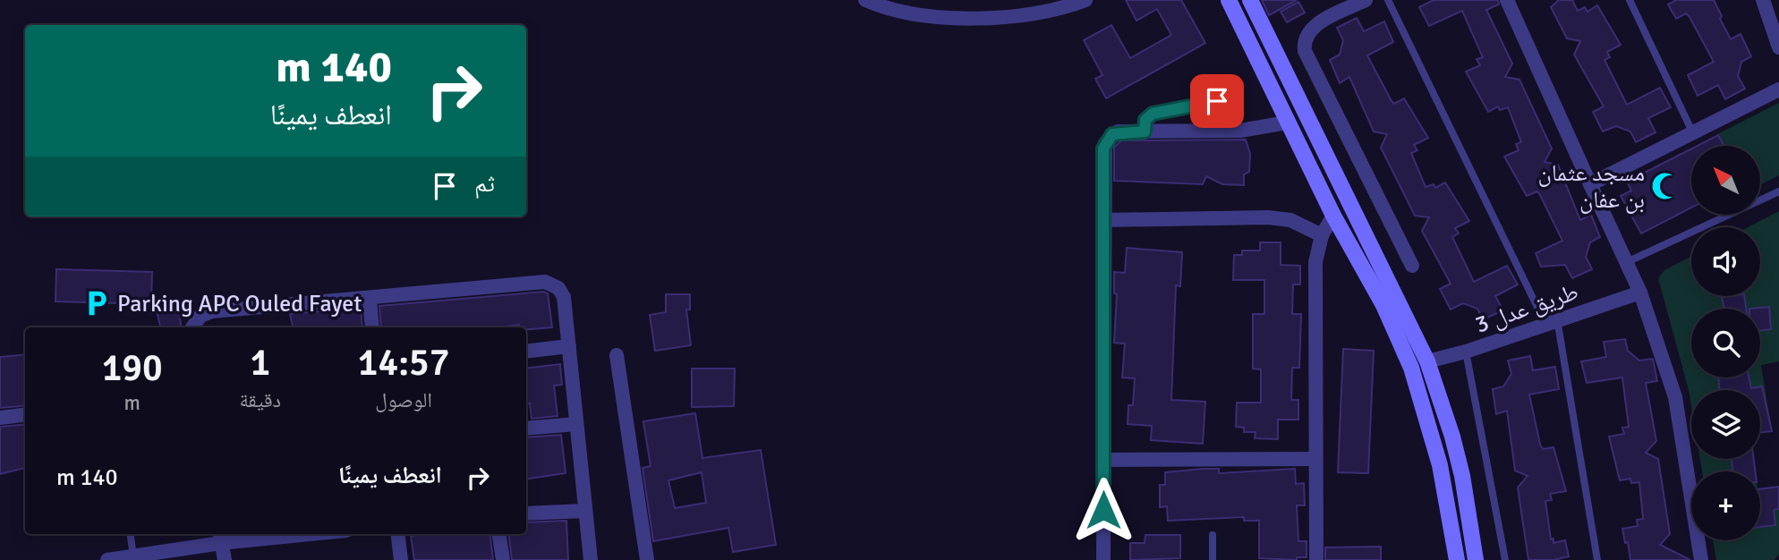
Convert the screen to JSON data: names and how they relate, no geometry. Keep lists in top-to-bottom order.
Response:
{
  "streets": {
    "street": ["طريق عدل 3"]
  },
  "places": {
    "mosque": ["مسجد عثمان بن عفان"],
    "parking": ["Parking APC Ouled Fayet"]
  },
  "north": "top left",
  "page": {
    "turn": ["140 m", "انعطف يمينًا"],
    "map_buttons": "+",
    "then": "ثم",
    "eta": [
      "14:57",
      "الوصول",
      "1",
      "دقيقة",
      "190",
      "m"
    ],
    "list": [
      {
        "name": "انعطف يمينًا",
        "value": "140 m"
      }
    ]
  }
}
